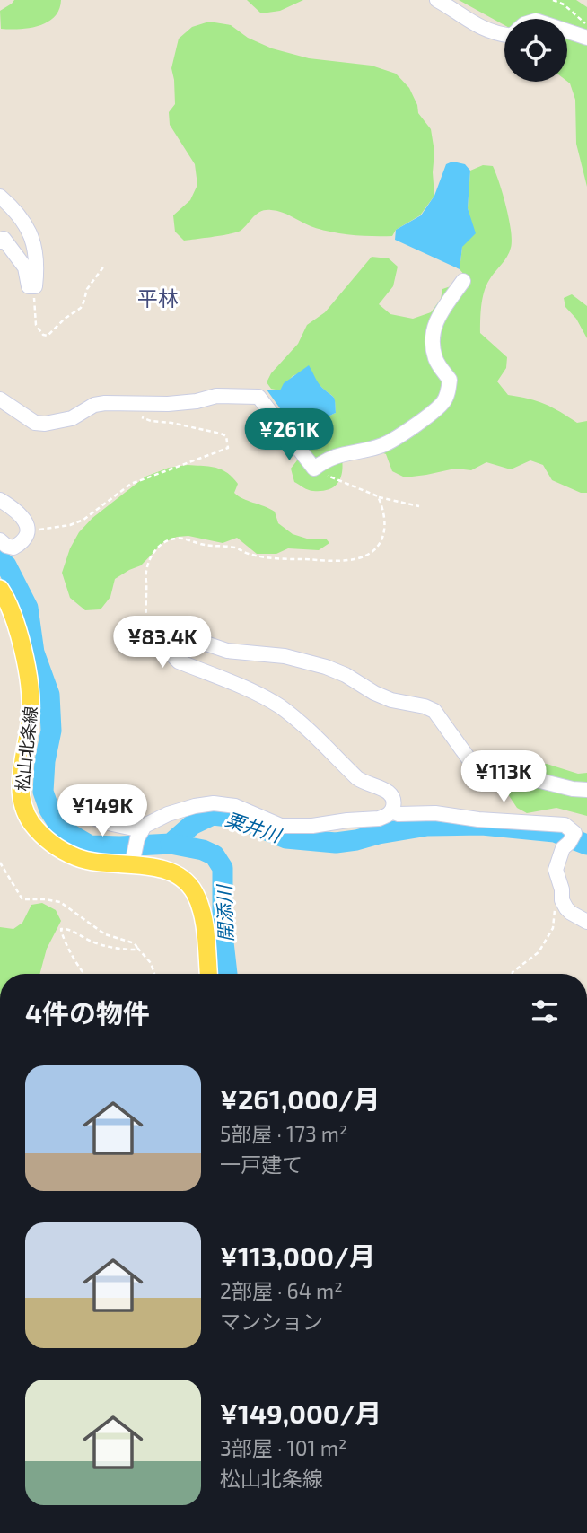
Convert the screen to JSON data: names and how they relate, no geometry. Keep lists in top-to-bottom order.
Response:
{
  "streets": {
    "main road": ["松山北条線"]
  },
  "districts": ["平林"],
  "water": ["粟井川", "開添川"],
  "page": {
    "price": [
      "¥261K",
      "¥83.4K",
      "¥113K",
      "¥149K"
    ],
    "heading": "4件の物件",
    "list": [
      {
        "name": "¥261,000/月",
        "note": "5部屋 · 173 m² · 一戸建て"
      },
      {
        "name": "¥113,000/月",
        "note": "2部屋 · 64 m² · マンション"
      },
      {
        "name": "¥149,000/月",
        "note": "3部屋 · 101 m² · 松山北条線"
      }
    ]
  }
}
